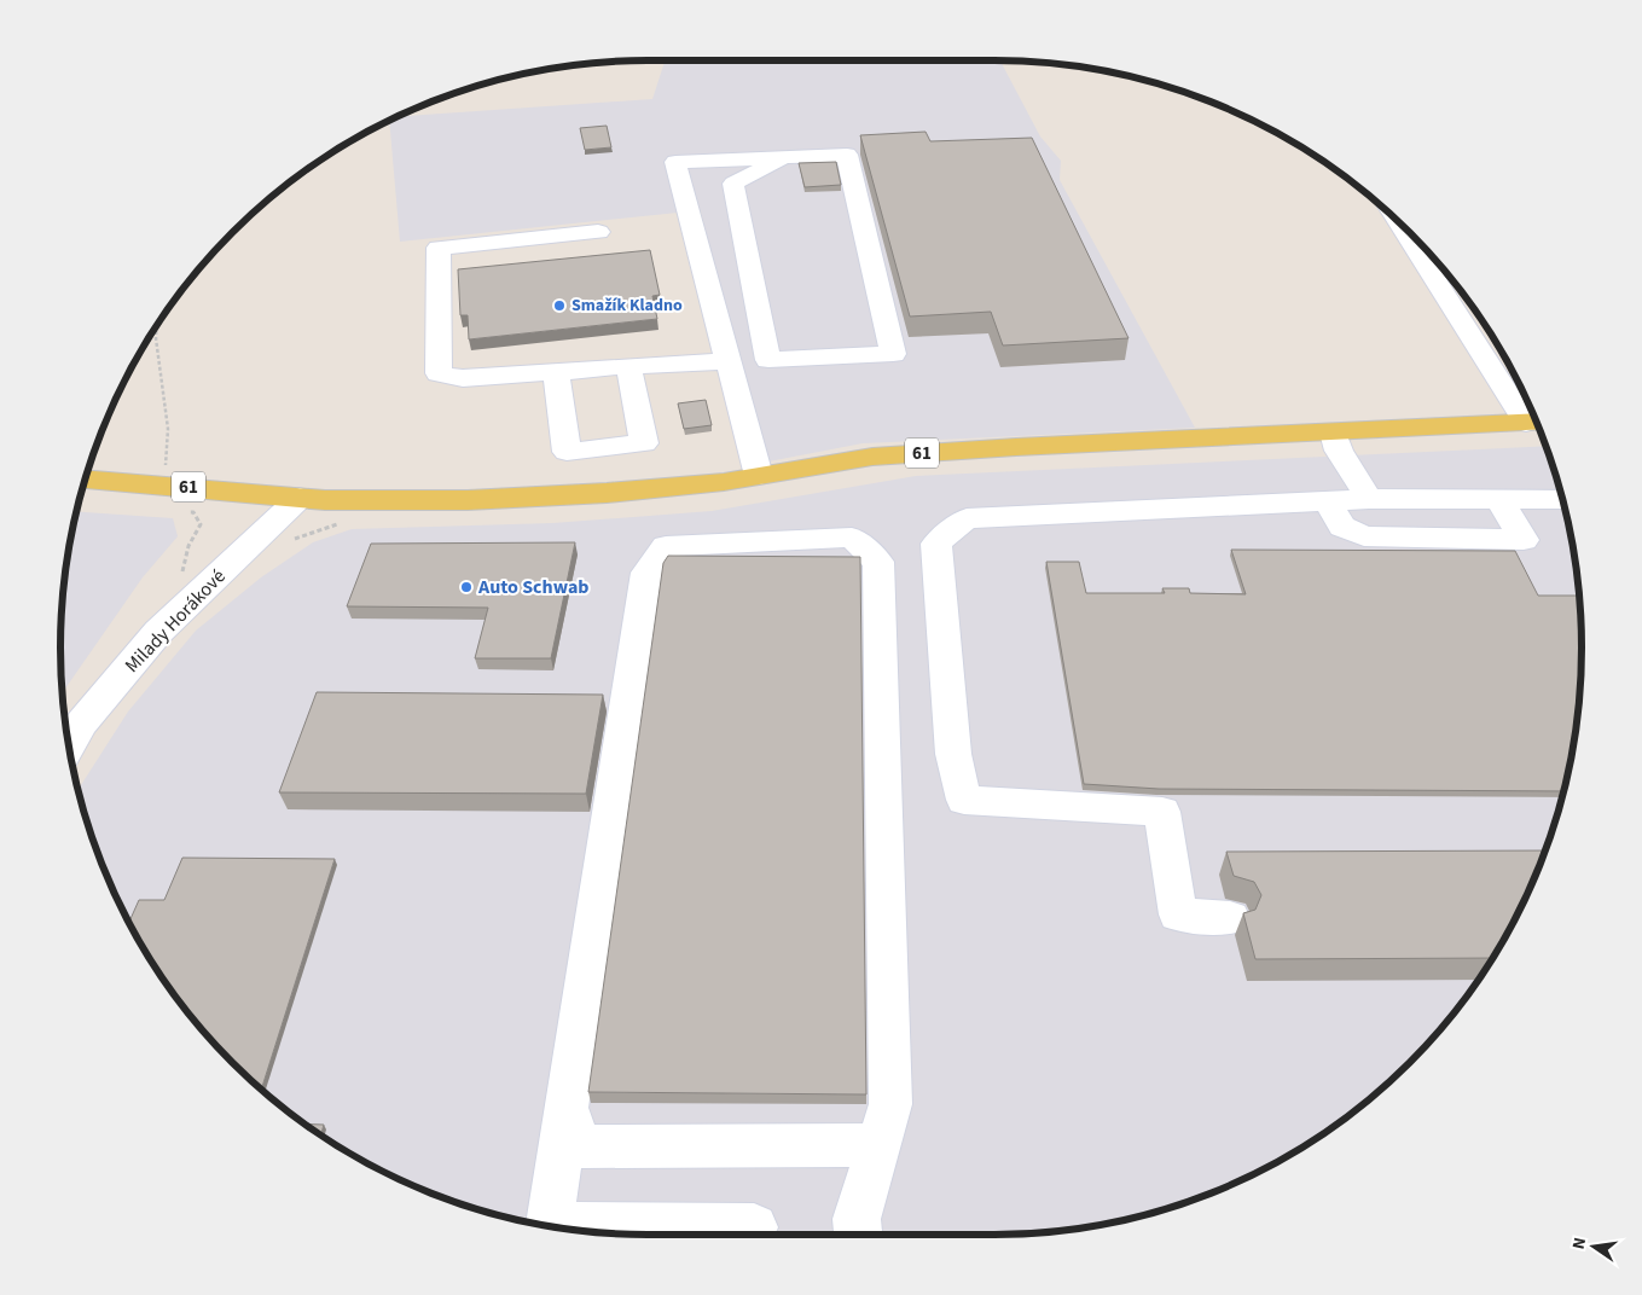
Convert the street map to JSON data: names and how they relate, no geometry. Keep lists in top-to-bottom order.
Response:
{
  "streets": {
    "main road": ["61"],
    "street": ["Milady Horákové"]
  },
  "crossings": [
    ["61", "Milady Horákové"]
  ],
  "places": ["Smažík Kladno", "Auto Schwab"],
  "north": "left"
}
